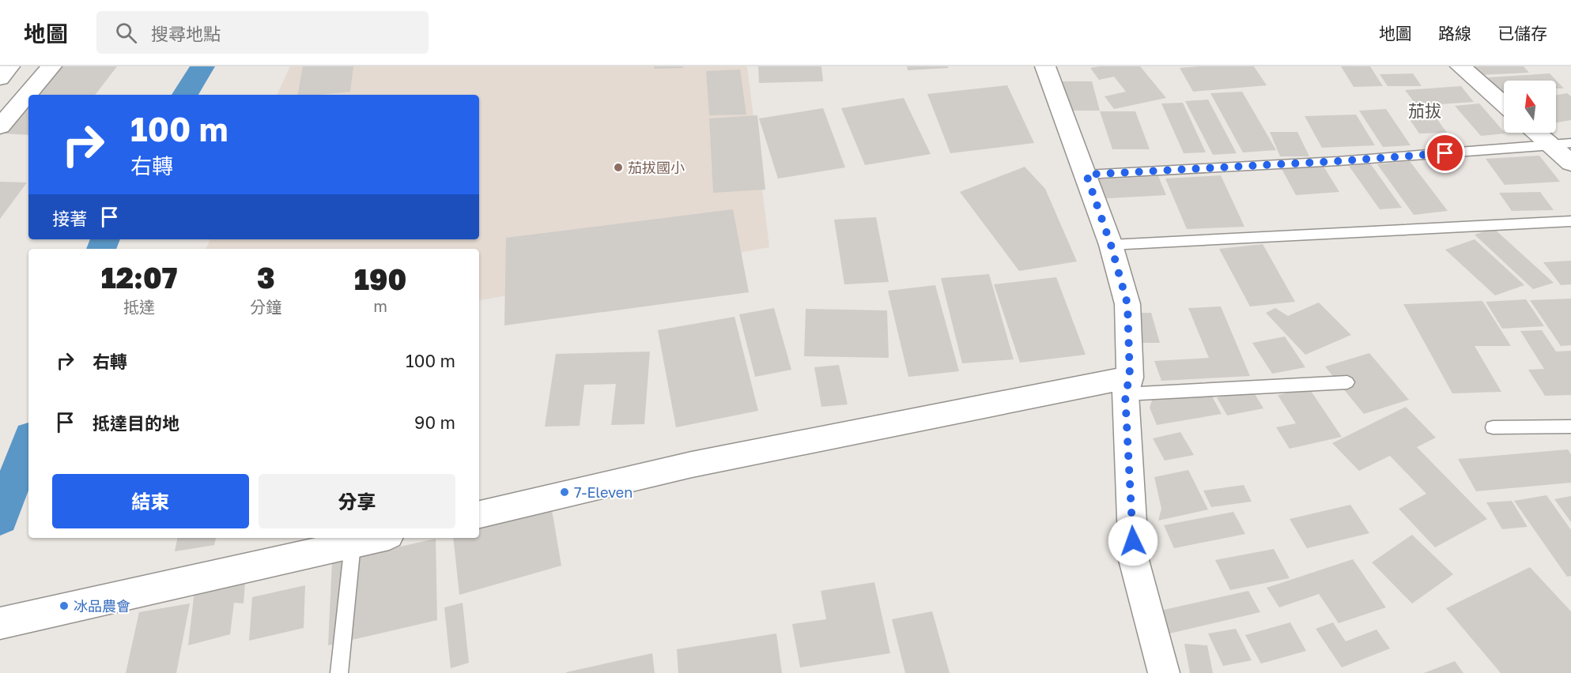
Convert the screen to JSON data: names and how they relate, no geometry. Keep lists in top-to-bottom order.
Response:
{
  "districts": ["茄拔"],
  "places": ["茄拔國小", "7-Eleven", "冰品農會"],
  "north": "top",
  "page": {
    "header": "地圖",
    "search": "搜尋地點",
    "nav": ["地圖", "路線", "已儲存"],
    "turn": ["100 m", "右轉"],
    "then": "接著",
    "eta": [
      "12:07",
      "抵達",
      "3",
      "分鐘",
      "190",
      "m"
    ],
    "list": [
      {
        "name": "右轉",
        "value": "100 m"
      },
      {
        "name": "抵達目的地",
        "value": "90 m"
      }
    ],
    "buttons": ["結束", "分享"]
  }
}
